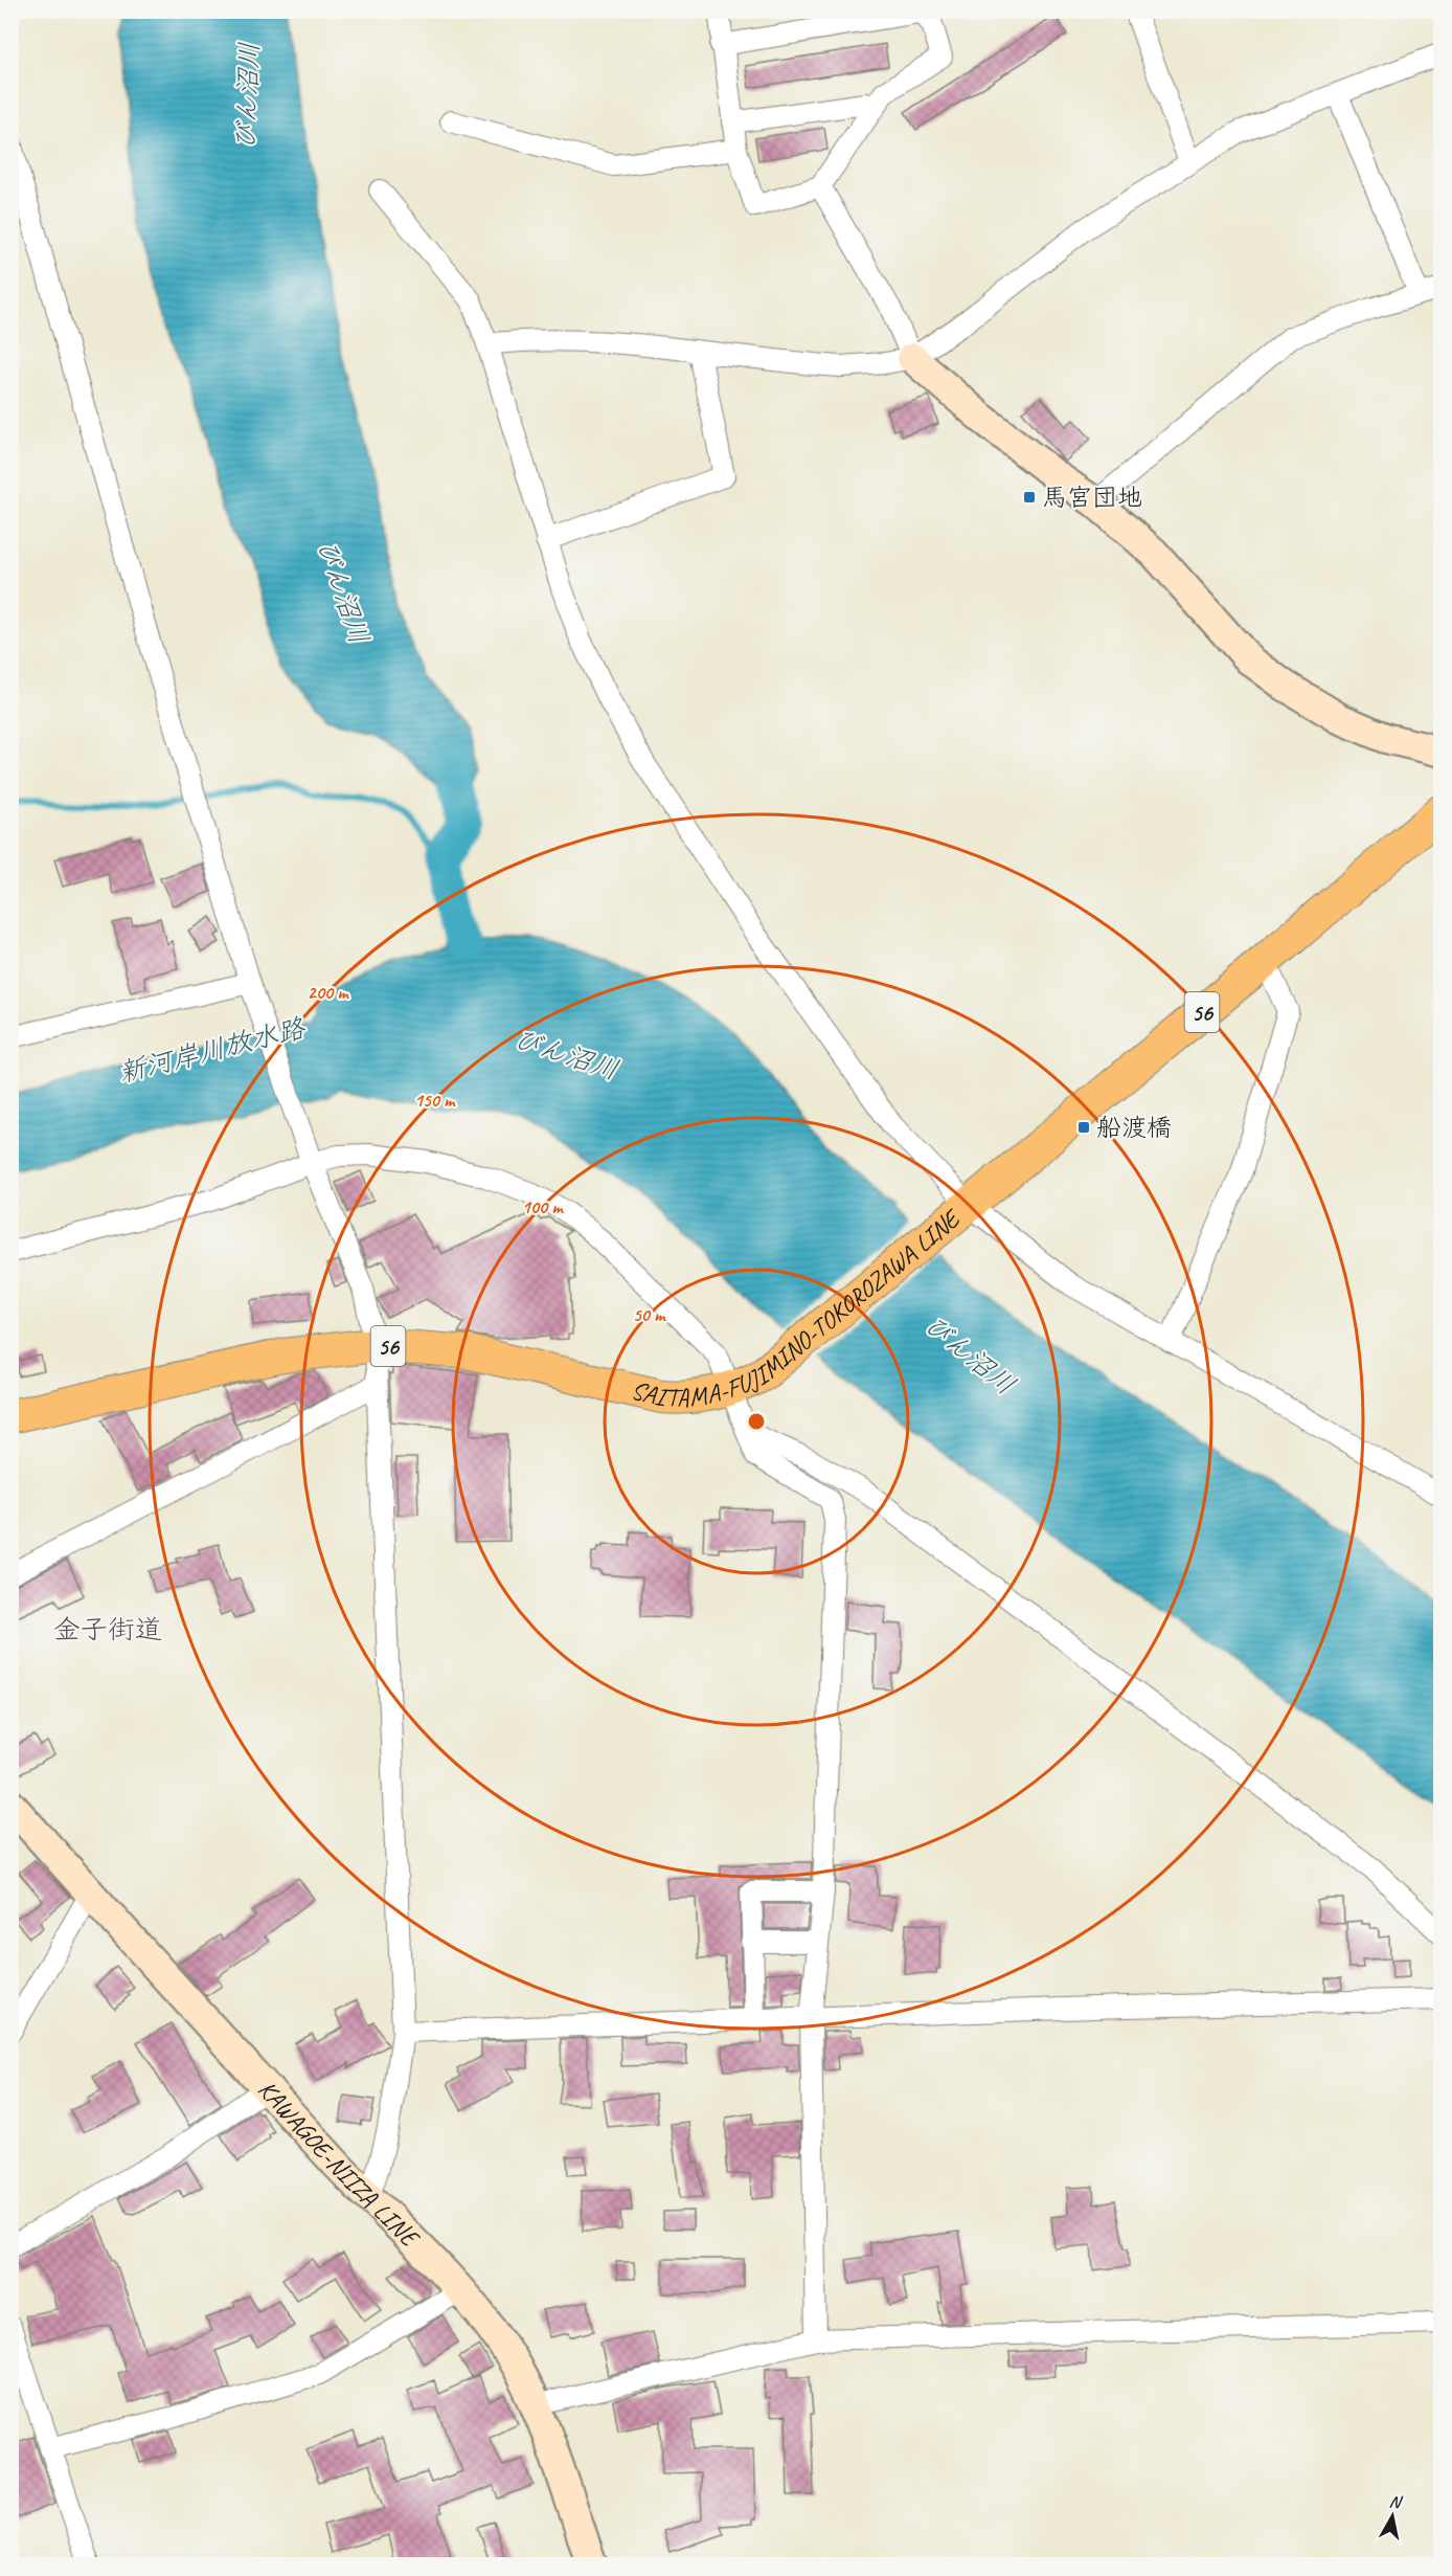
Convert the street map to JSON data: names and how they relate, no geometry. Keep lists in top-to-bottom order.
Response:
{
  "streets": {
    "main road": ["56", "SAITAMA-FUJIMINO-TOKOROZAWA LINE", "KAWAGOE-NIIZA LINE"]
  },
  "districts": ["金子街道"],
  "water": ["びん沼川", "新河岸川放水路"],
  "places": {
    "transit": ["馬宮団地", "船渡橋"]
  },
  "north": "top",
  "rings": [
    "200 m",
    "150 m",
    "100 m",
    "50 m"
  ]
}
